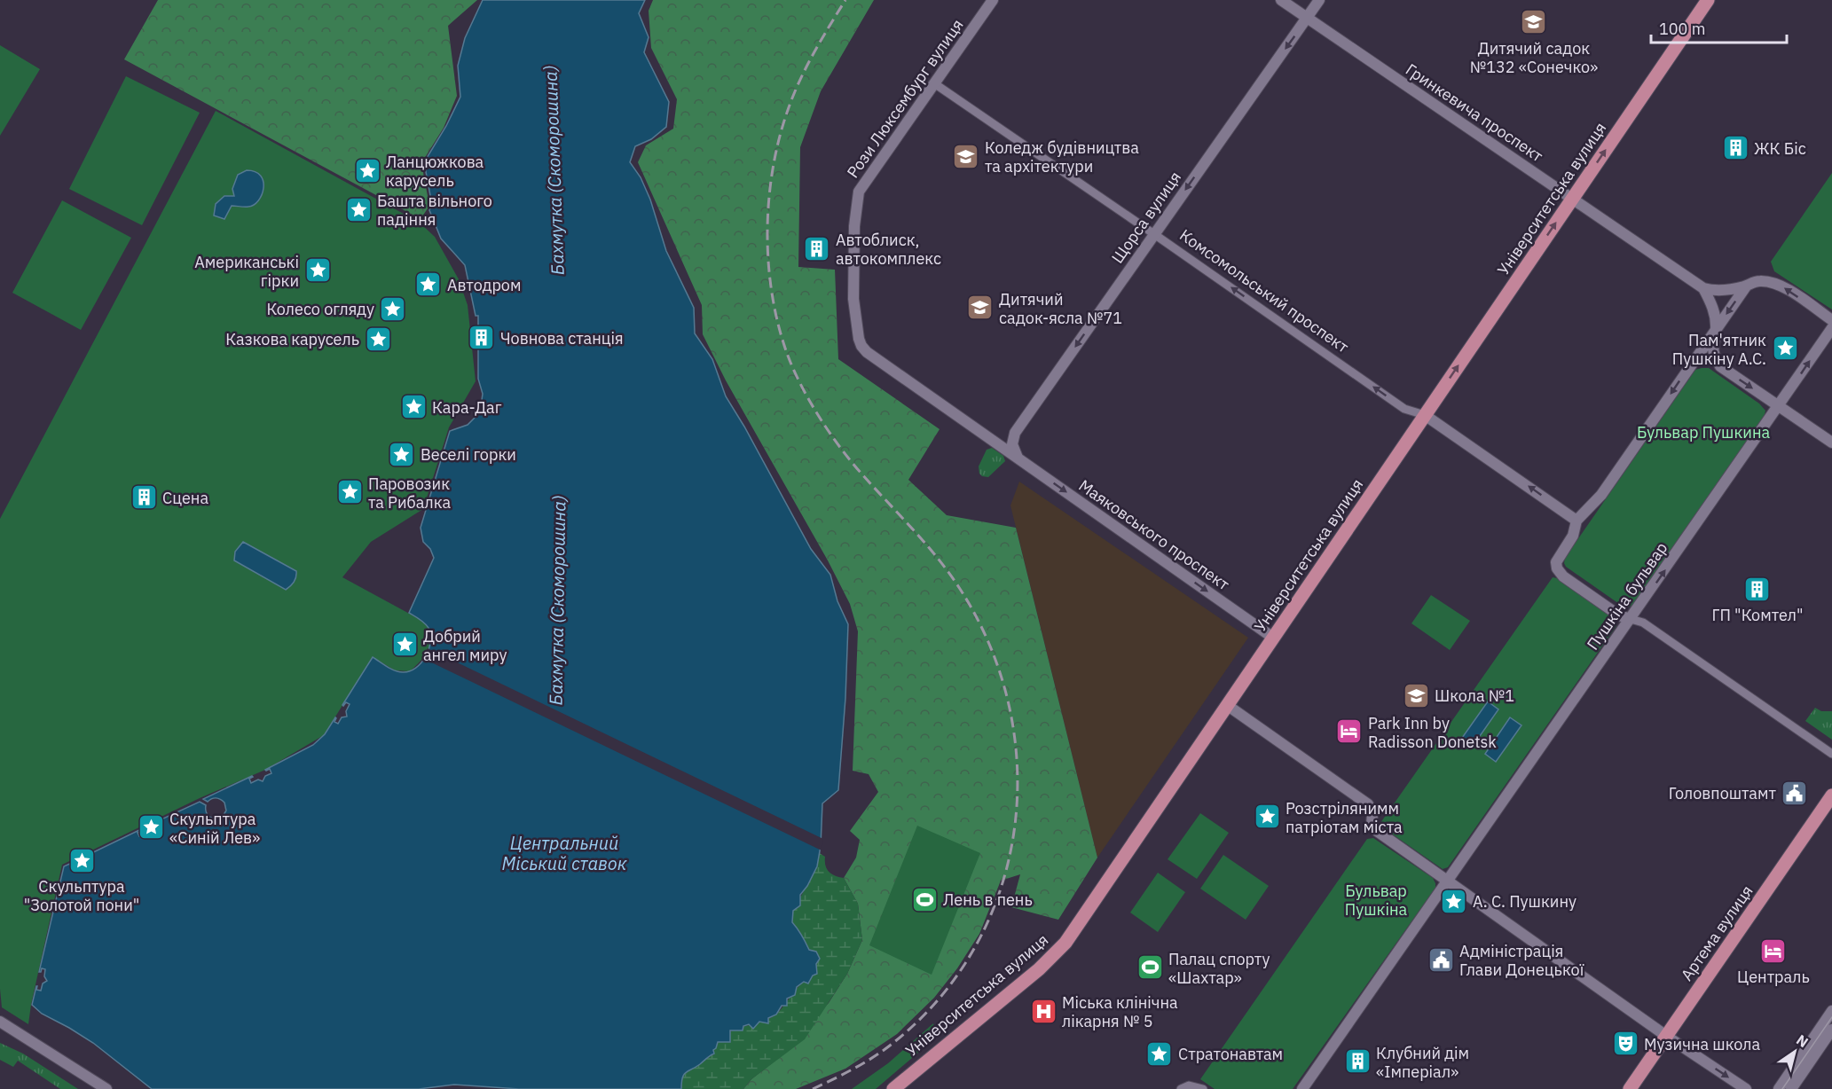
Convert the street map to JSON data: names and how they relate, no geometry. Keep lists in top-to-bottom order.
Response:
{
  "streets": {
    "main road": ["Університетська вулиця", "Артема вулиця"],
    "street": [
      "Рози Люксембург вулиця",
      "Гринкевича проспект",
      "Щорса вулиця",
      "Комсомольський проспект",
      "Маяковського проспект",
      "Пушкіна бульвар"
    ]
  },
  "crossings": [
    ["Рози Люксембург вулиця", "Комсомольський проспект"],
    ["Рози Люксембург вулиця", "Маяковського проспект"],
    ["Гринкевича проспект", "Університетська вулиця"],
    ["Гринкевича проспект", "Щорса вулиця"],
    ["Університетська вулиця", "Комсомольський проспект"],
    ["Університетська вулиця", "Маяковського проспект"],
    ["Щорса вулиця", "Комсомольський проспект"]
  ],
  "one_way": [
    "Університетська вулиця",
    "Щорса вулиця",
    "Комсомольський проспект",
    "Маяковського проспект"
  ],
  "water": ["Бахмутка (Скоморошина)", "Центральний Міський ставок"],
  "parks": ["Бульвар Пушкина", "Бульвар Пушкіна"],
  "places": {
    "school or university": [
      "Дитячий садок №132 «Сонечко»",
      "Коледж будівництва та архітектури",
      "Дитячий садок-ясла №71",
      "Школа №1"
    ],
    "building": [
      "ЖК Біс",
      "Автоблиск, автокомплекс",
      "Човнова станція",
      "Сцена",
      "ГП \"Комтел\"",
      "Клубний дім «Імперіал»"
    ],
    "place": [
      "Ланцюжкова карусель",
      "Башта вільного падіння",
      "Американські гірки",
      "Автодром",
      "Колесо огляду",
      "Казкова карусель",
      "Пам'ятник Пушкіну А.С.",
      "Кара-Даг",
      "Веселі горки",
      "Паровозик та Рибалка",
      "Добрий ангел миру",
      "Розстрілянимм патріотам міста",
      "Скульптура «Синій Лев»",
      "Скульптура \"Золотой пони\"",
      "А. С. Пушкину",
      "Стратонавтам"
    ],
    "hotel": ["Park Inn by Radisson Donetsk", "Централь"],
    "public building": ["Головпоштамт", "Адміністрація Глави Донецької"],
    "sports": ["Лень в пень", "Палац спорту «Шахтар»"],
    "hospital": ["Міська клінічна лікарня № 5"],
    "theatre": ["Музична школа"]
  },
  "scale_bar": "100 m",
  "north": "top right"
}
